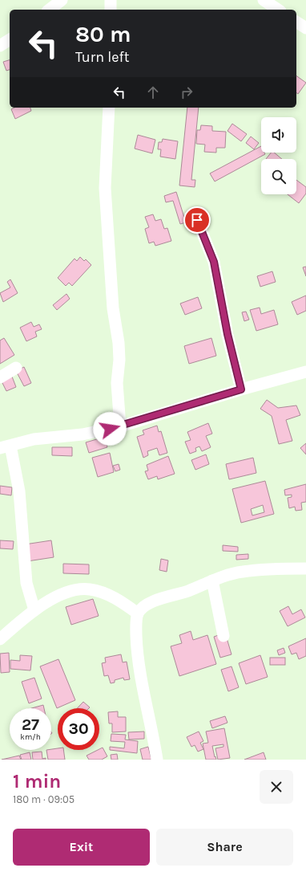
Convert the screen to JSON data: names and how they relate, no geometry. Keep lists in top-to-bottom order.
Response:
{
  "page": {
    "turn": ["80 m", "Turn left"],
    "speed": "27 km/h",
    "limit": "30",
    "heading": ["1 min", "180 m · 09:05"],
    "buttons": ["Exit", "Share"]
  }
}
